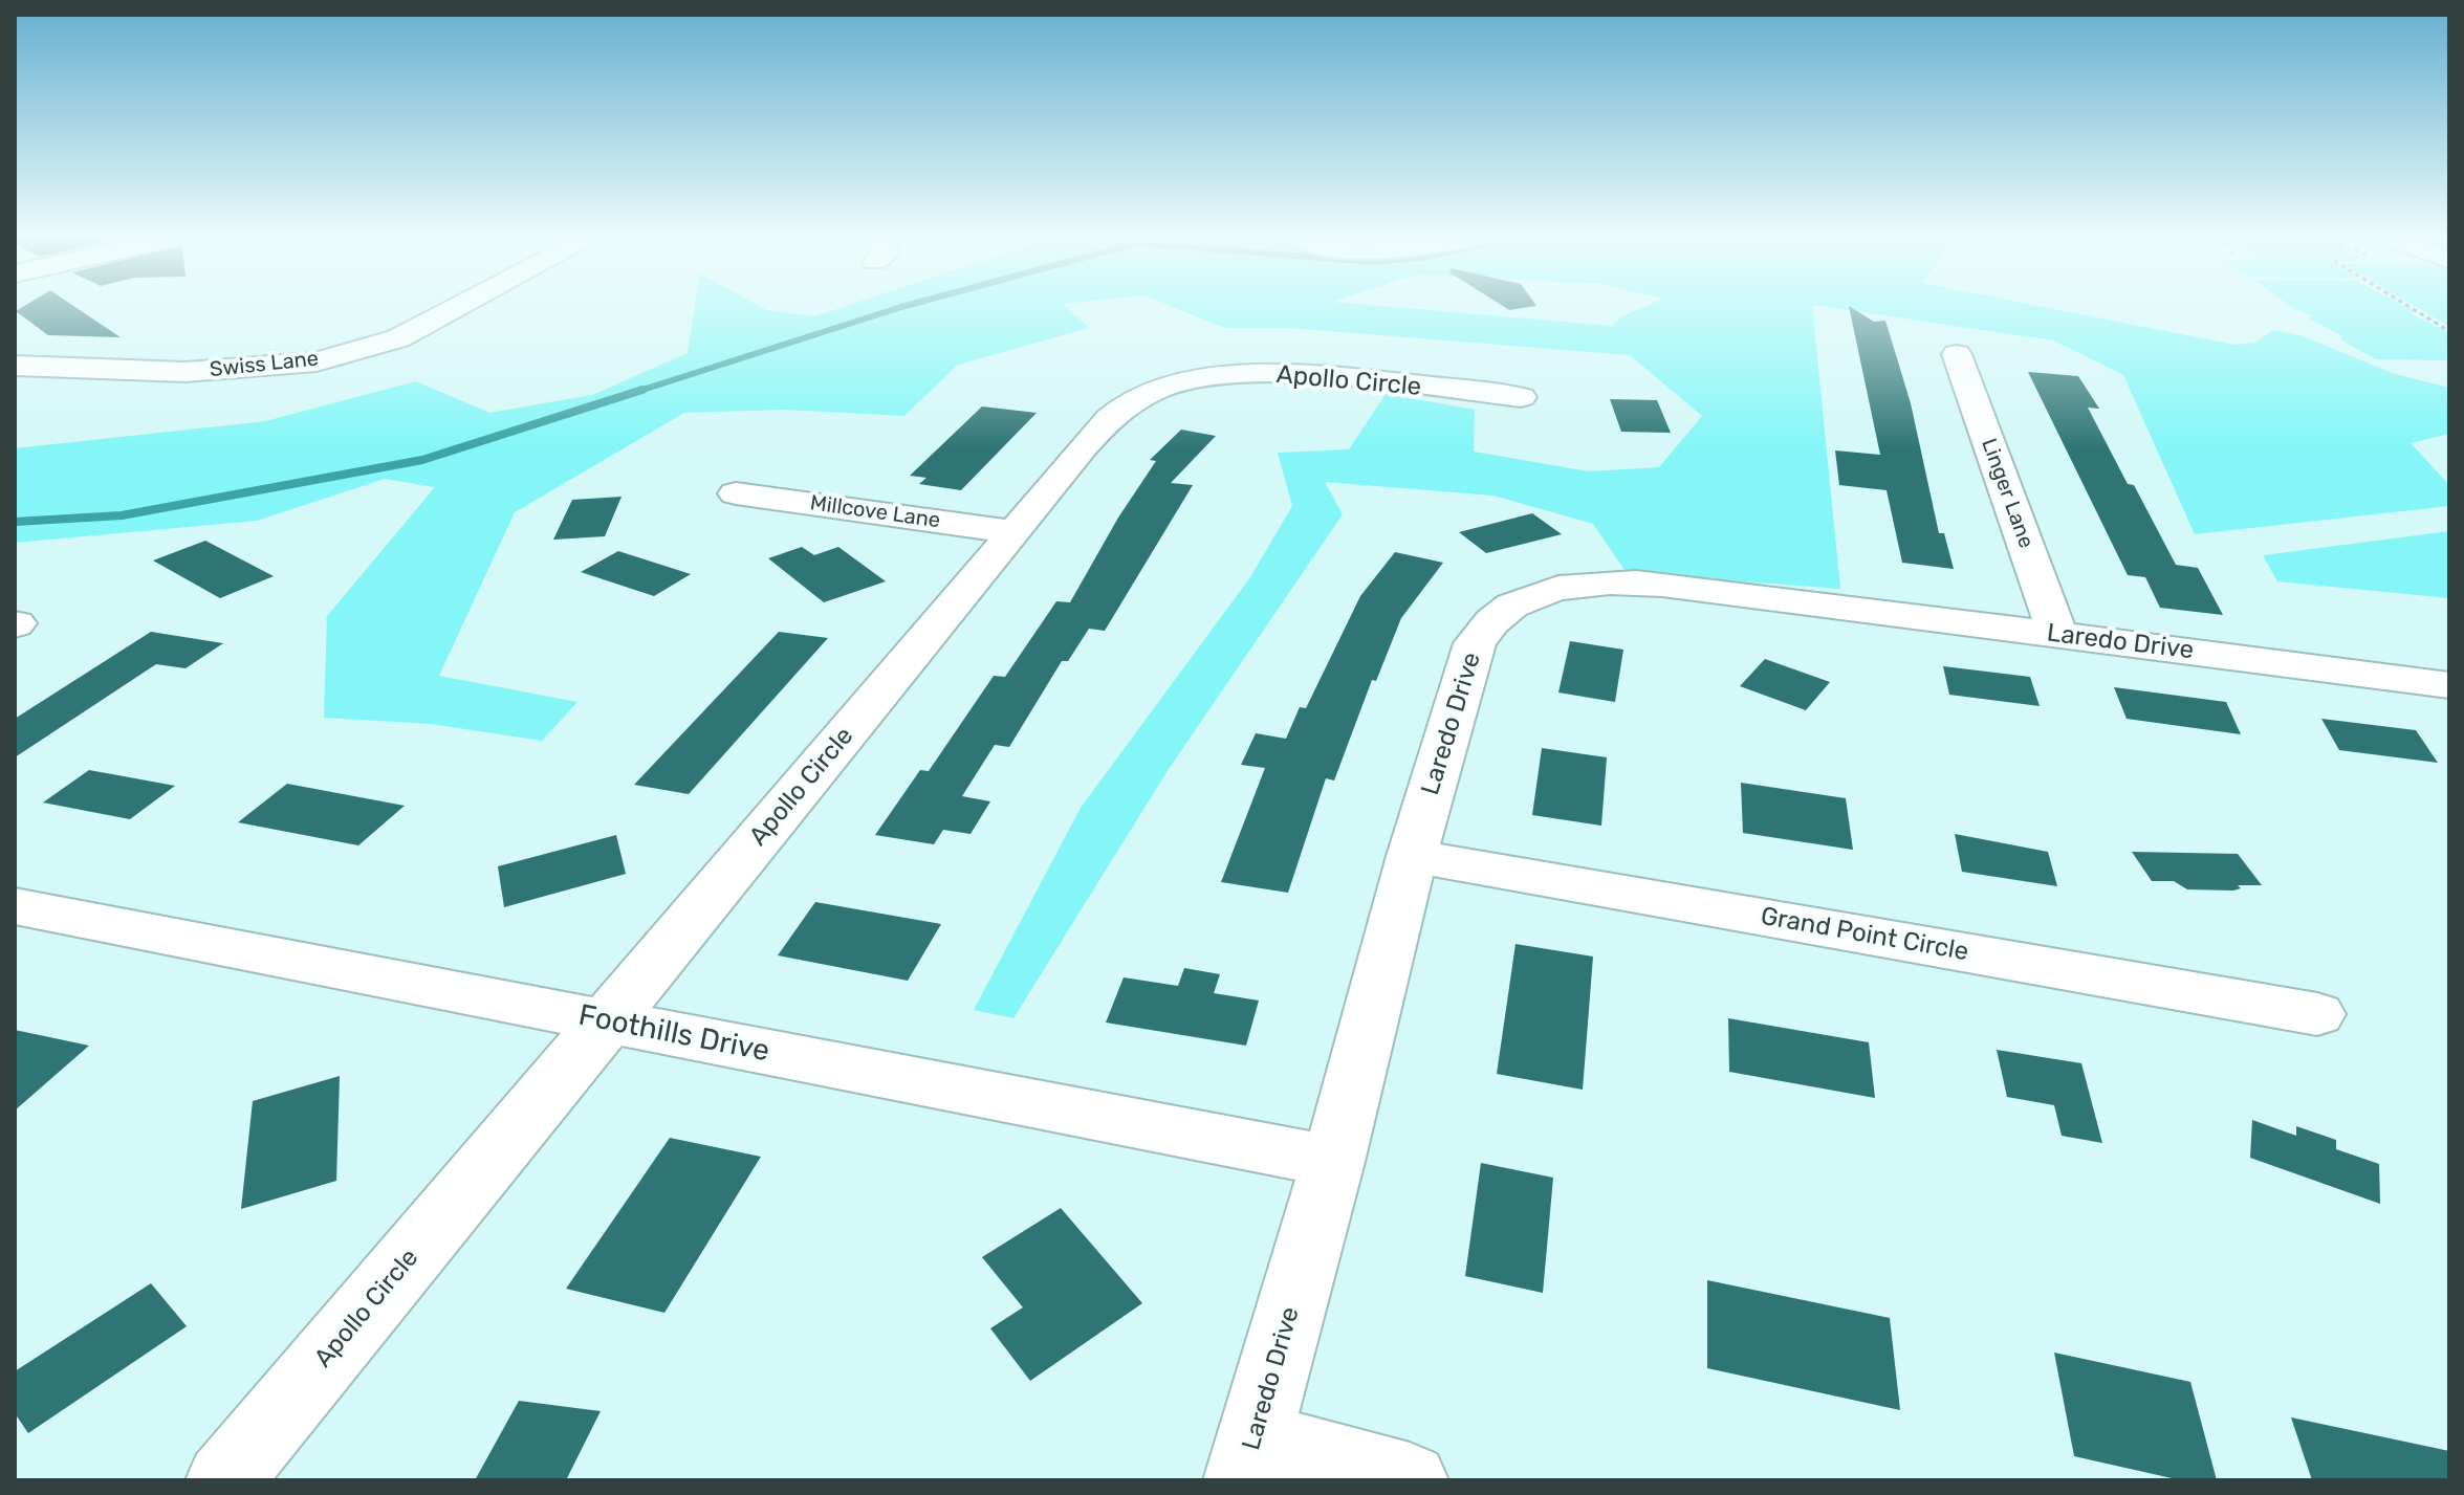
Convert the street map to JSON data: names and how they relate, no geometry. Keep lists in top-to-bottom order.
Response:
{
  "streets": {
    "street": [
      "Swiss Lane",
      "Apollo Circle",
      "Linger Lane",
      "Millcove Lane",
      "Laredo Drive",
      "Grand Point Circle",
      "Foothills Drive"
    ]
  },
  "crossings": [
    ["Apollo Circle", "Millcove Lane"],
    ["Apollo Circle", "Foothills Drive"],
    ["Linger Lane", "Laredo Drive"],
    ["Laredo Drive", "Grand Point Circle"],
    ["Laredo Drive", "Foothills Drive"]
  ]
}
